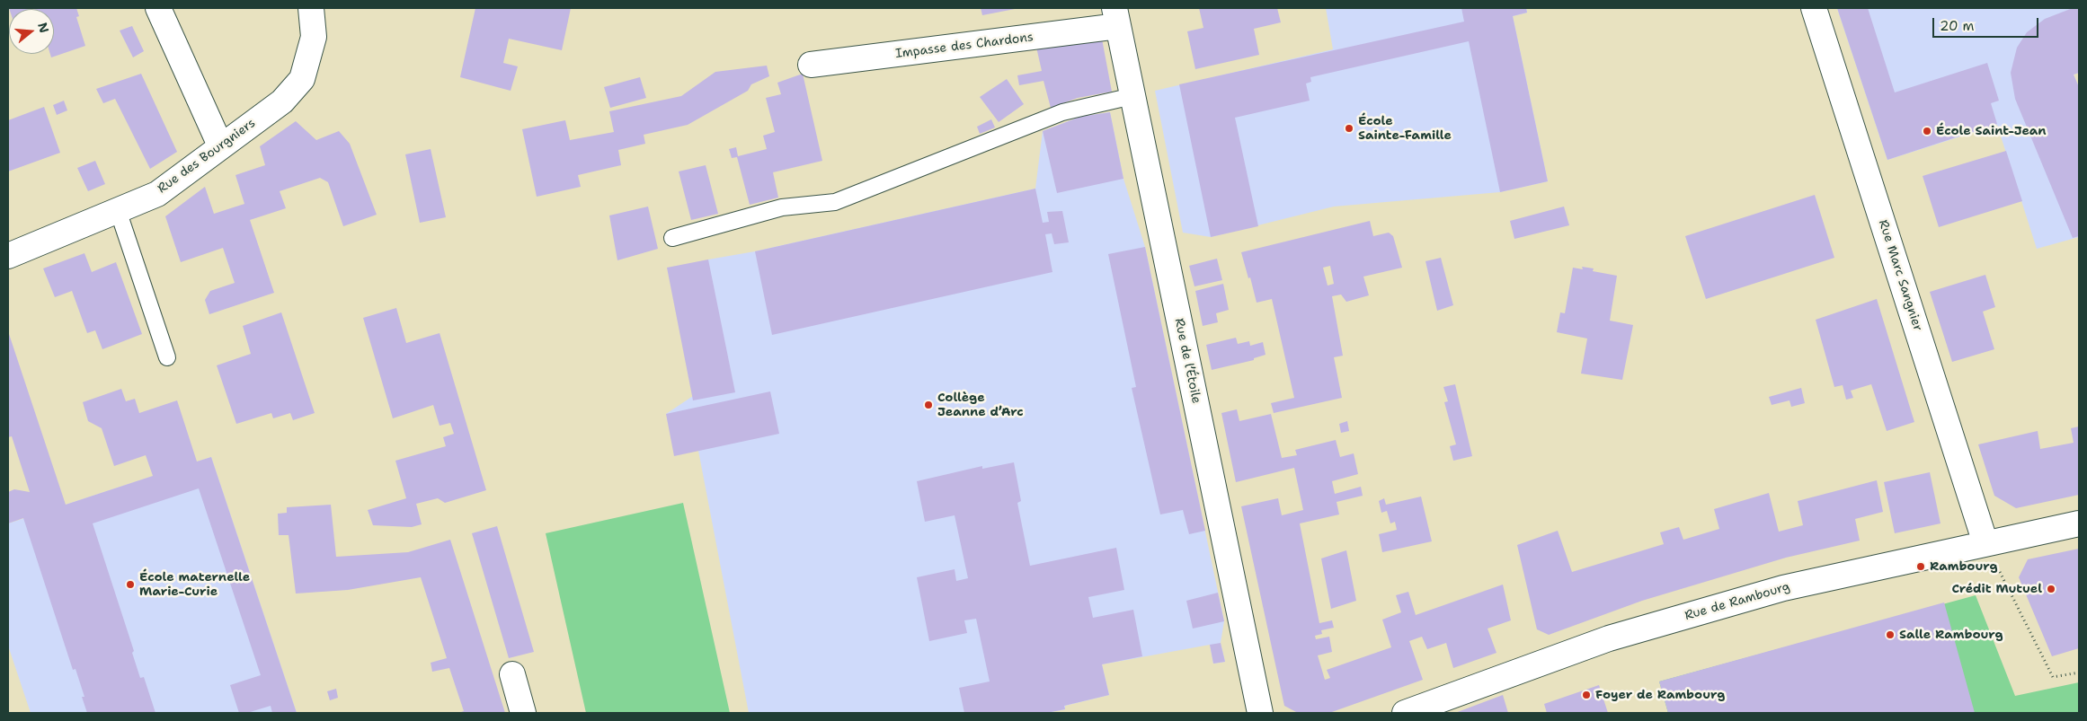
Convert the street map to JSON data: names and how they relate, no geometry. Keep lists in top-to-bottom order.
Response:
{
  "streets": {
    "street": [
      "Impasse des Chardons",
      "Rue des Bourgniers",
      "Rue Marc Sangnier",
      "Rue de l’Étoile",
      "Rue de Rambourg"
    ]
  },
  "crossings": [
    ["Impasse des Chardons", "Rue de l’Étoile"],
    ["Rue Marc Sangnier", "Rue de Rambourg"]
  ],
  "places": [
    "École Sainte-Famille",
    "École Saint-Jean",
    "Collège Jeanne d’Arc",
    "Rambourg",
    "École maternelle Marie-Curie",
    "Crédit Mutuel",
    "Salle Rambourg",
    "Foyer de Rambourg"
  ],
  "scale_bar": "20 m",
  "north": "right"
}
